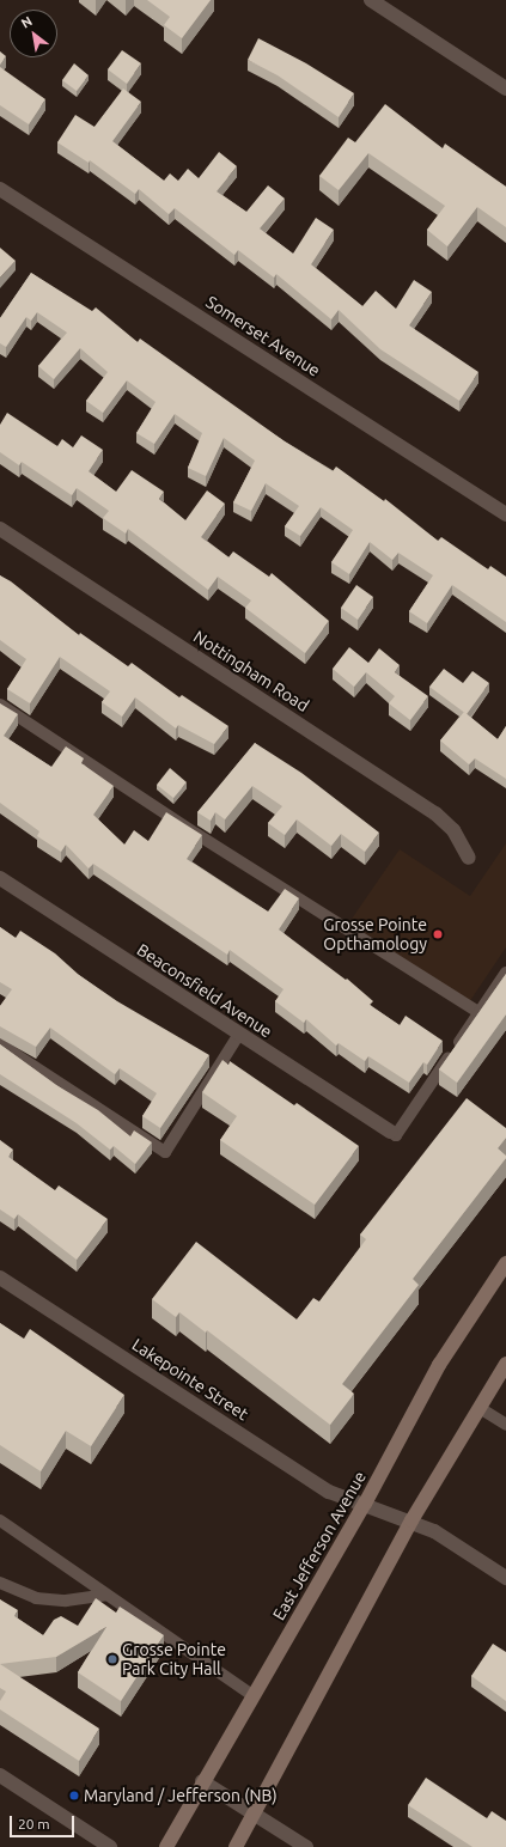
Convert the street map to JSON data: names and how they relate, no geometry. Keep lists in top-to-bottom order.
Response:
{
  "streets": {
    "main road": ["East Jefferson Avenue"],
    "street": [
      "Somerset Avenue",
      "Nottingham Road",
      "Beaconsfield Avenue",
      "Lakepointe Street"
    ]
  },
  "crossings": [
    ["Lakepointe Street", "East Jefferson Avenue"]
  ],
  "places": ["Grosse Pointe Opthamology", "Grosse Pointe Park City Hall", "Maryland / Jefferson (NB)"],
  "scale_bar": "20 m",
  "north": "top left"
}
